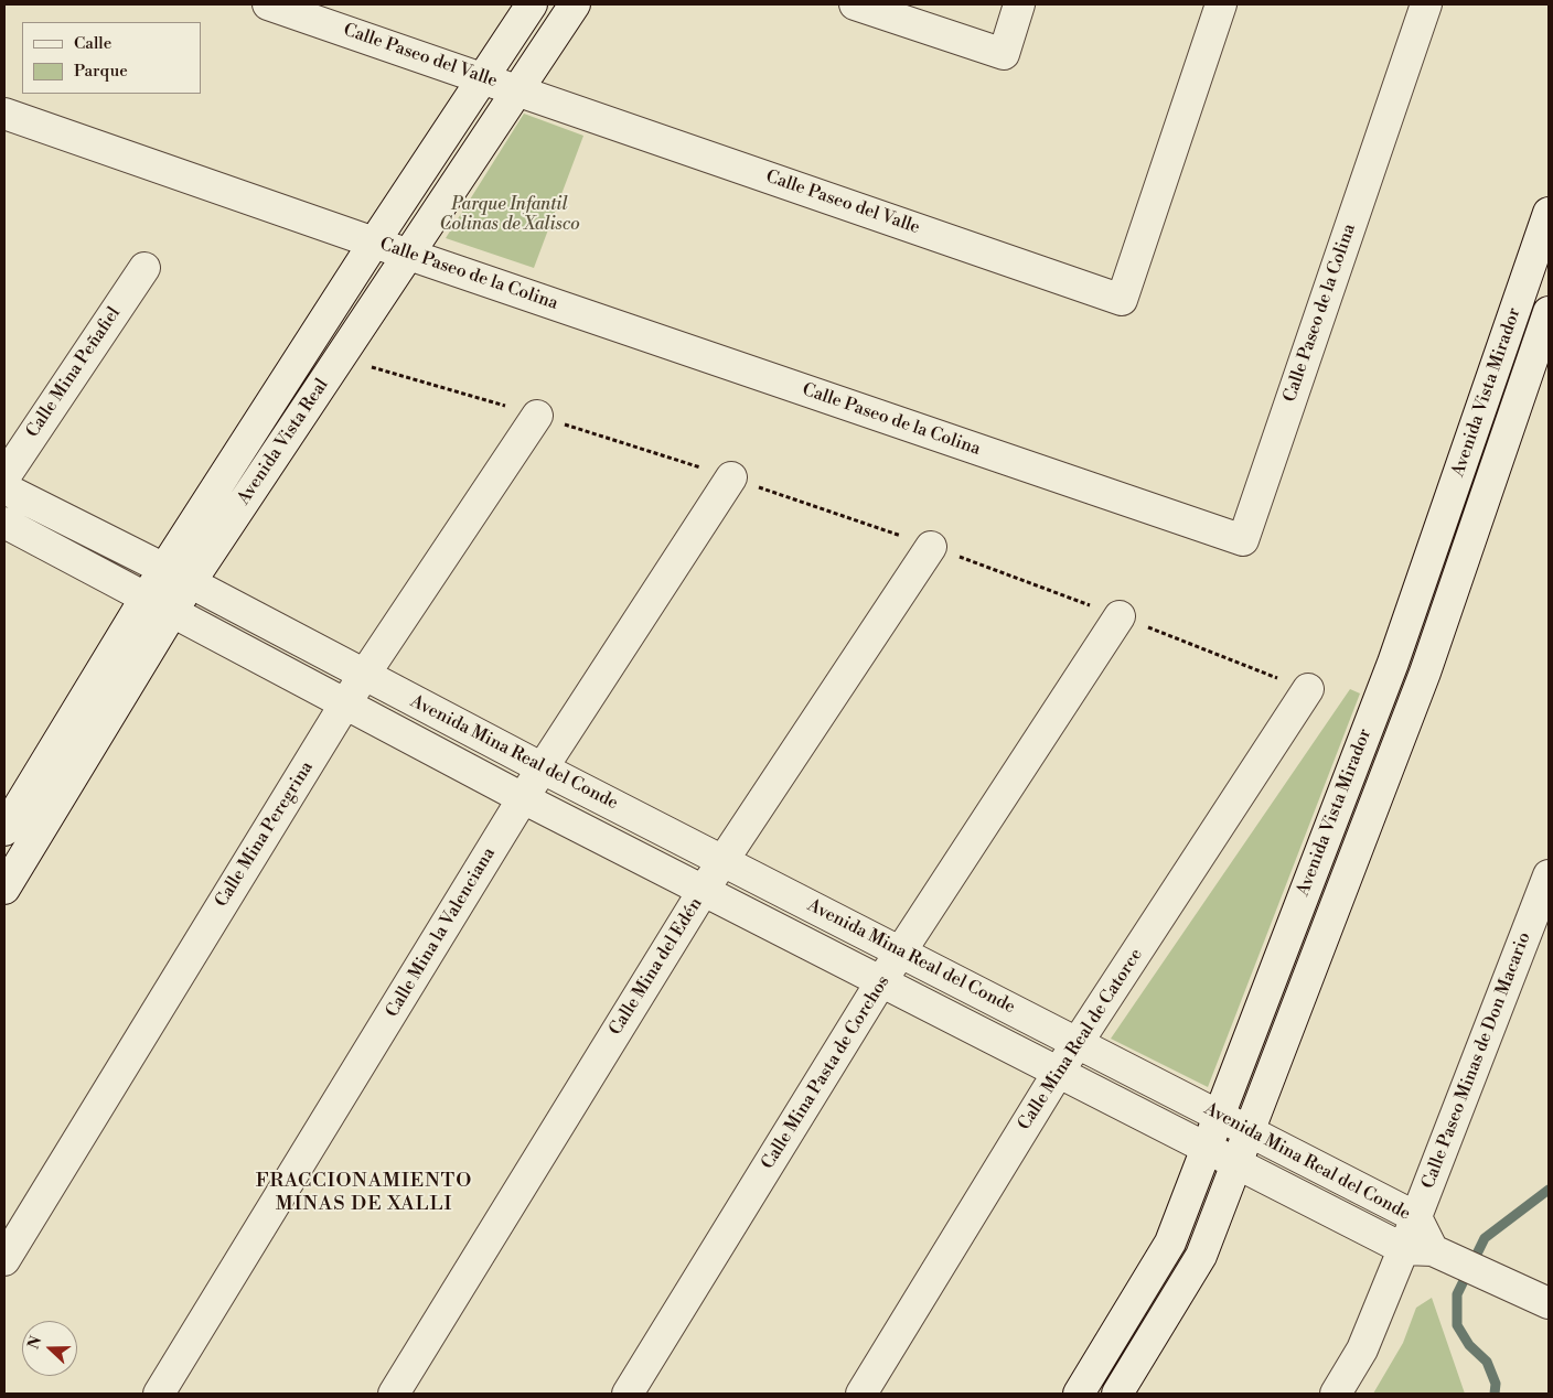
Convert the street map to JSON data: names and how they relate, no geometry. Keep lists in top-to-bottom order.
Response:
{
  "streets": {
    "street": [
      "Calle Paseo del Valle",
      "Calle Paseo de la Colina",
      "Calle Mina Peñafiel",
      "Avenida Vista Mirador",
      "Avenida Vista Real",
      "Avenida Mina Real del Conde",
      "Calle Mina Peregrina",
      "Calle Mina la Valenciana",
      "Calle Mina del Edén",
      "Calle Mina Real de Catorce",
      "Calle Paseo Minas de Don Macario",
      "Calle Mina Pasta de Corchos"
    ]
  },
  "crossings": [
    ["Calle Paseo del Valle", "Avenida Vista Real"],
    ["Calle Paseo de la Colina", "Avenida Vista Real"],
    ["Avenida Vista Mirador", "Avenida Mina Real del Conde"],
    ["Avenida Vista Real", "Avenida Mina Real del Conde"],
    ["Avenida Mina Real del Conde", "Calle Mina Peregrina"],
    ["Avenida Mina Real del Conde", "Calle Mina la Valenciana"],
    ["Avenida Mina Real del Conde", "Calle Mina del Edén"],
    ["Avenida Mina Real del Conde", "Calle Mina Real de Catorce"],
    ["Avenida Mina Real del Conde", "Calle Paseo Minas de Don Macario"],
    ["Avenida Mina Real del Conde", "Calle Mina Pasta de Corchos"]
  ],
  "districts": ["FRACCIONAMIENTO MINAS DE XALLI"],
  "parks": ["Parque Infantil Colinas de Xalisco"],
  "legend": ["Calle", "Parque"],
  "north": "left"
}
